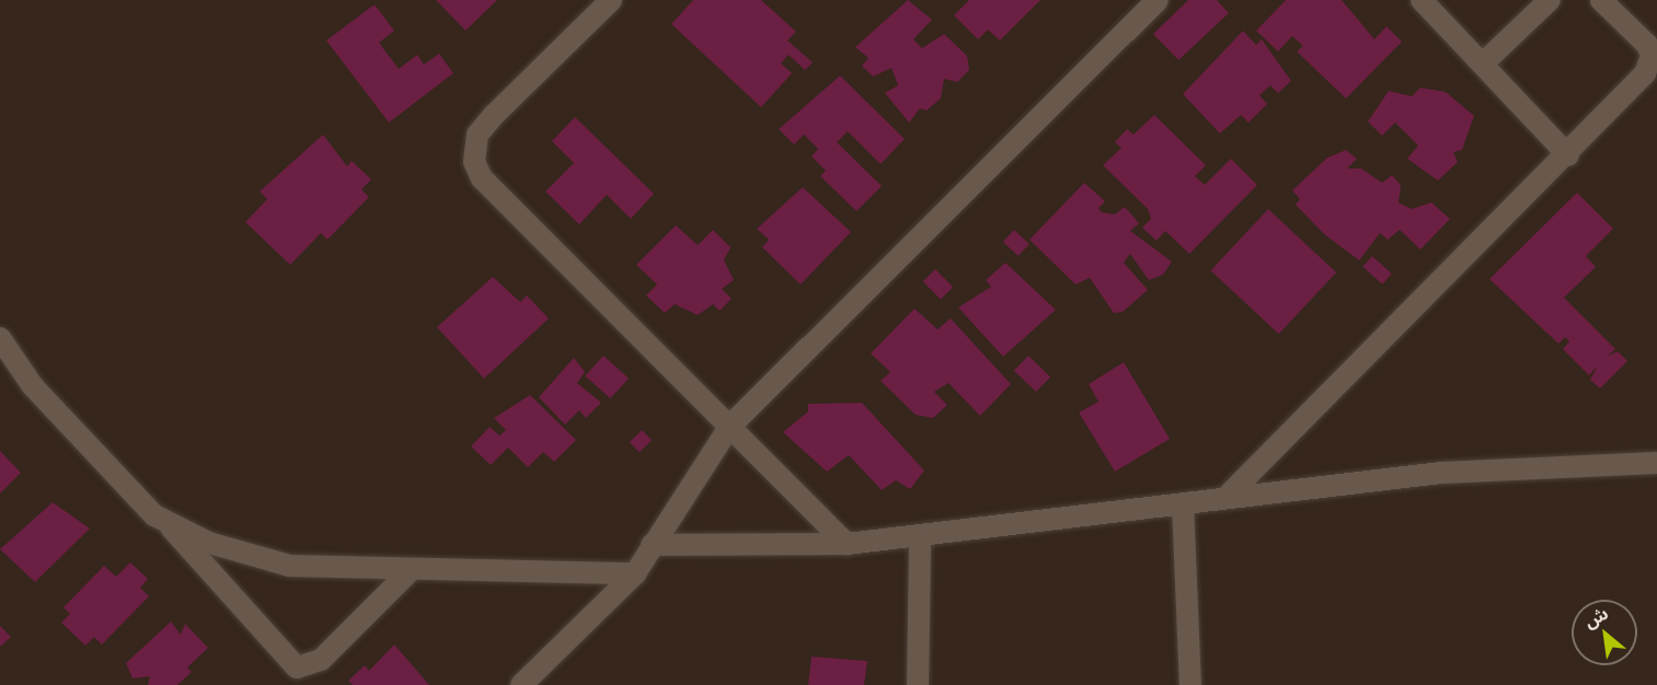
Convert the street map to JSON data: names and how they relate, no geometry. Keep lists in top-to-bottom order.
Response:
{
  "north": "top left"
}
